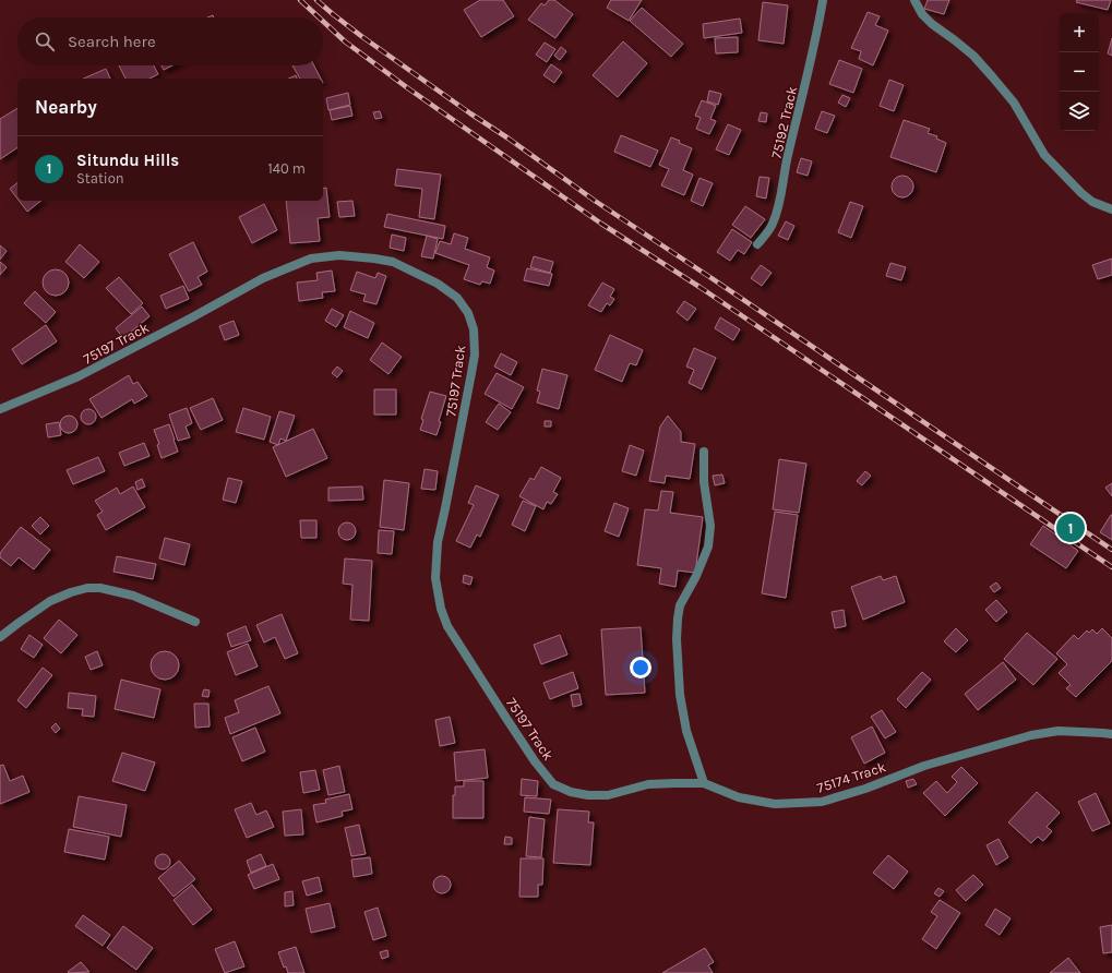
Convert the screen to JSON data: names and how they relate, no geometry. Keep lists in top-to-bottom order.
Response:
{
  "streets": {
    "street": ["75192 Track", "75197 Track", "75174 Track"]
  },
  "crossings": [
    ["75197 Track", "75174 Track"]
  ],
  "page": {
    "map_buttons": ["+", "−"],
    "search": "Search here",
    "heading": "Nearby",
    "list": [
      {
        "mark": "1",
        "name": "Situndu Hills",
        "note": "Station",
        "value": "140 m"
      }
    ],
    "pins": "1"
  }
}
